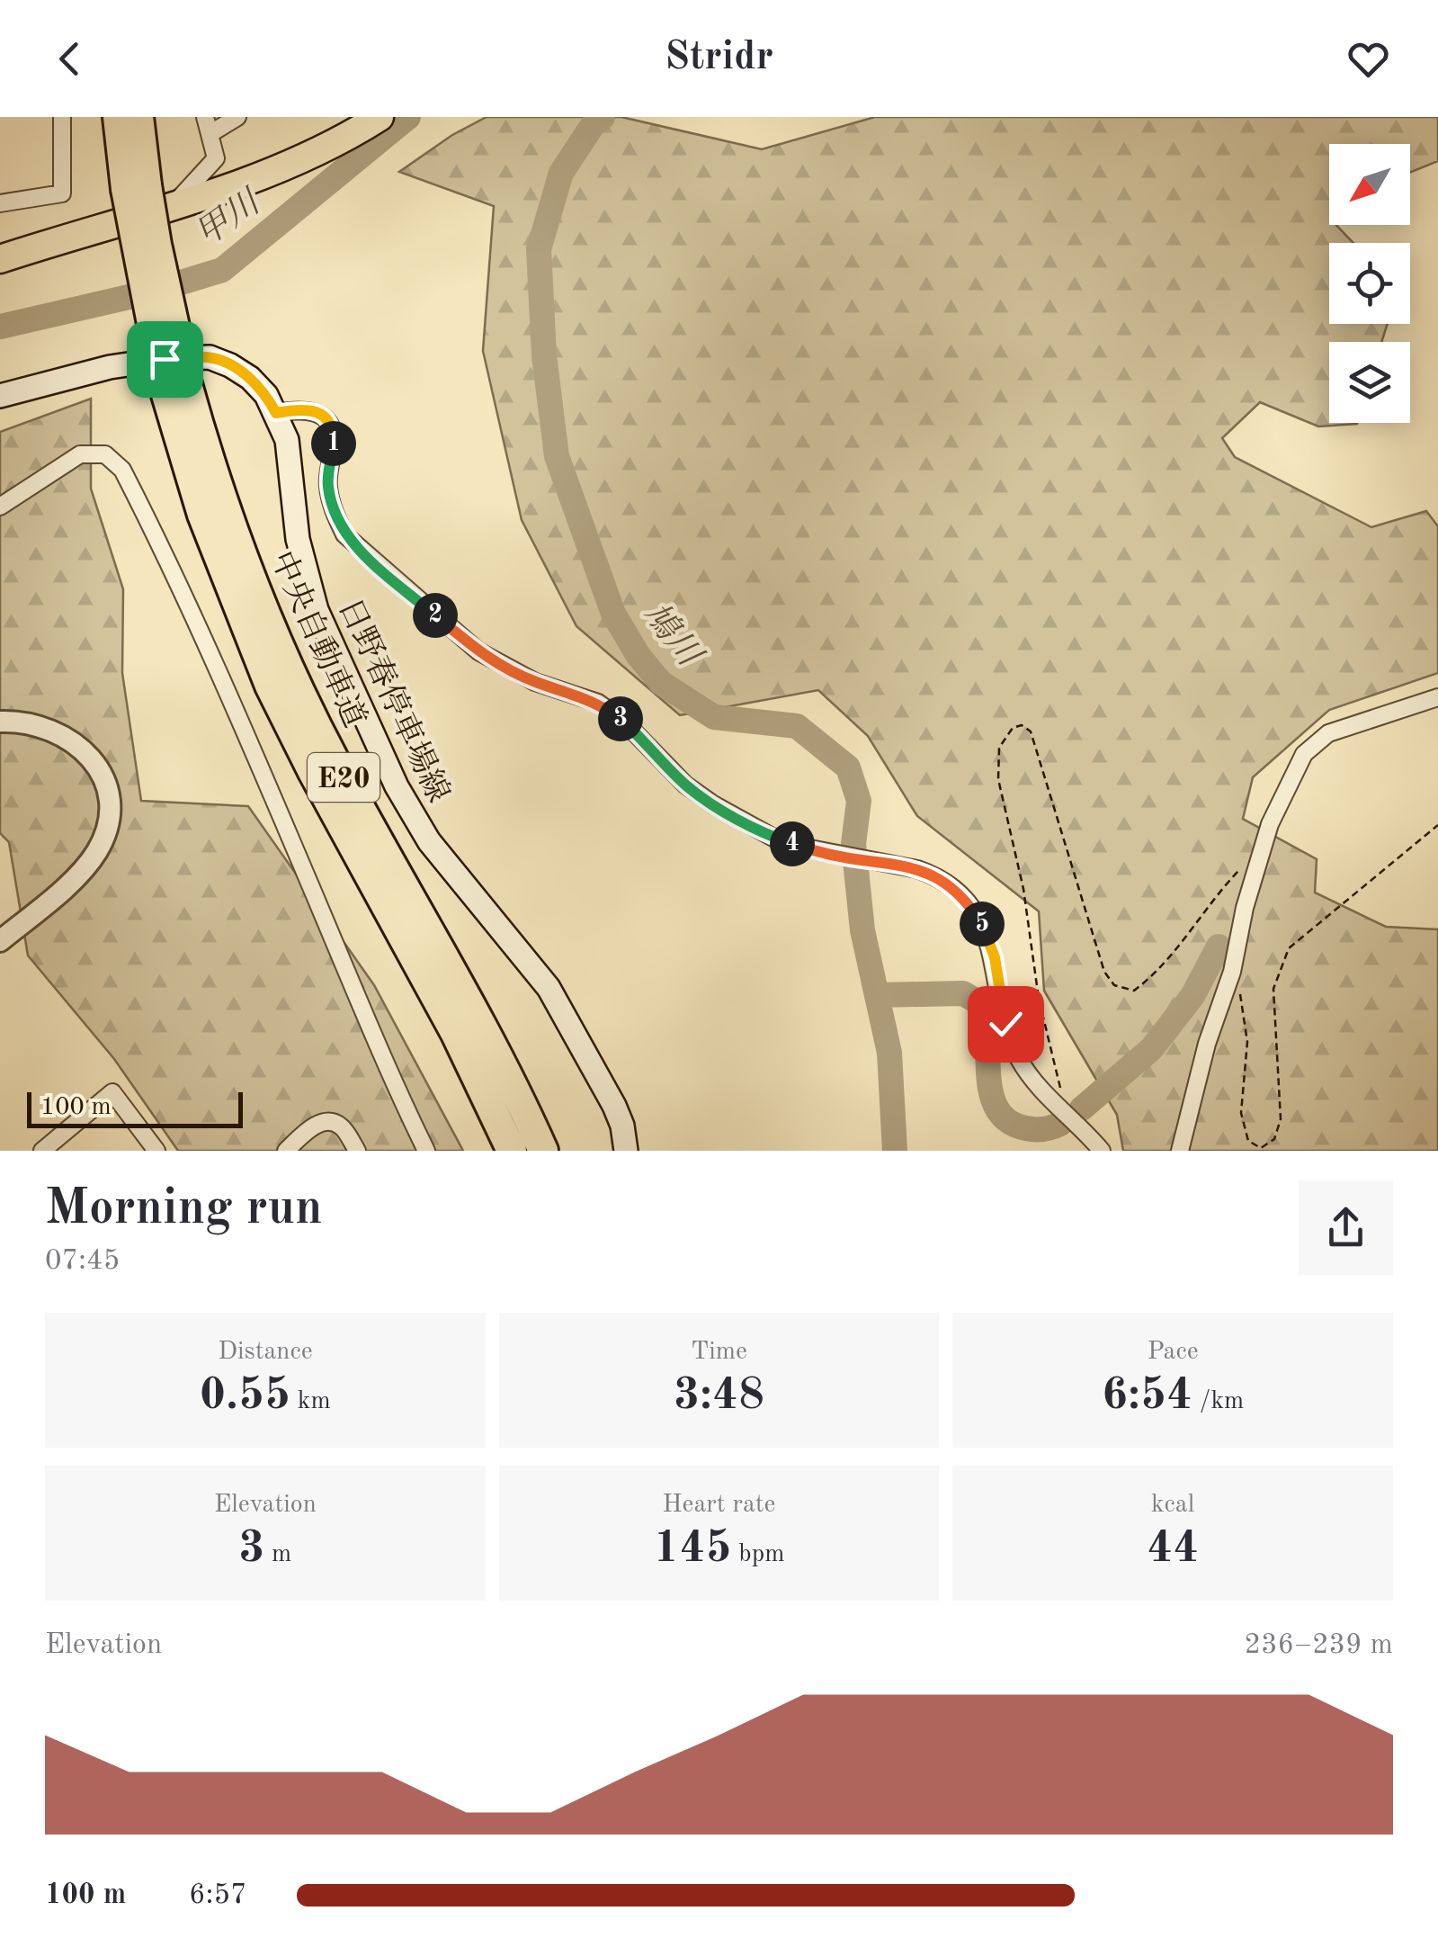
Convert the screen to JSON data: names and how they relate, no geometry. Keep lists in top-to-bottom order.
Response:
{
  "streets": {
    "highway": ["中央自動車道", "E20"],
    "main road": ["日野春停車場線"]
  },
  "water": ["甲川", "鳩川"],
  "scale_bar": "100 m",
  "north": "bottom left",
  "page": {
    "header": "Stridr",
    "pins": [
      "1",
      "2",
      "3",
      "4",
      "5"
    ],
    "scale": "100 m",
    "heading": ["Morning run", "07:45"],
    "stats": [
      ["Distance", "0.55 km"],
      ["Time", "3:48"],
      ["Pace", "6:54 /km"],
      ["Elevation", "3 m"],
      ["Heart rate", "145 bpm"],
      ["kcal", "44"]
    ],
    "chart": ["Elevation", "236–239 m"],
    "list": [
      {
        "name": "100 m",
        "note": "6:57"
      }
    ]
  }
}
